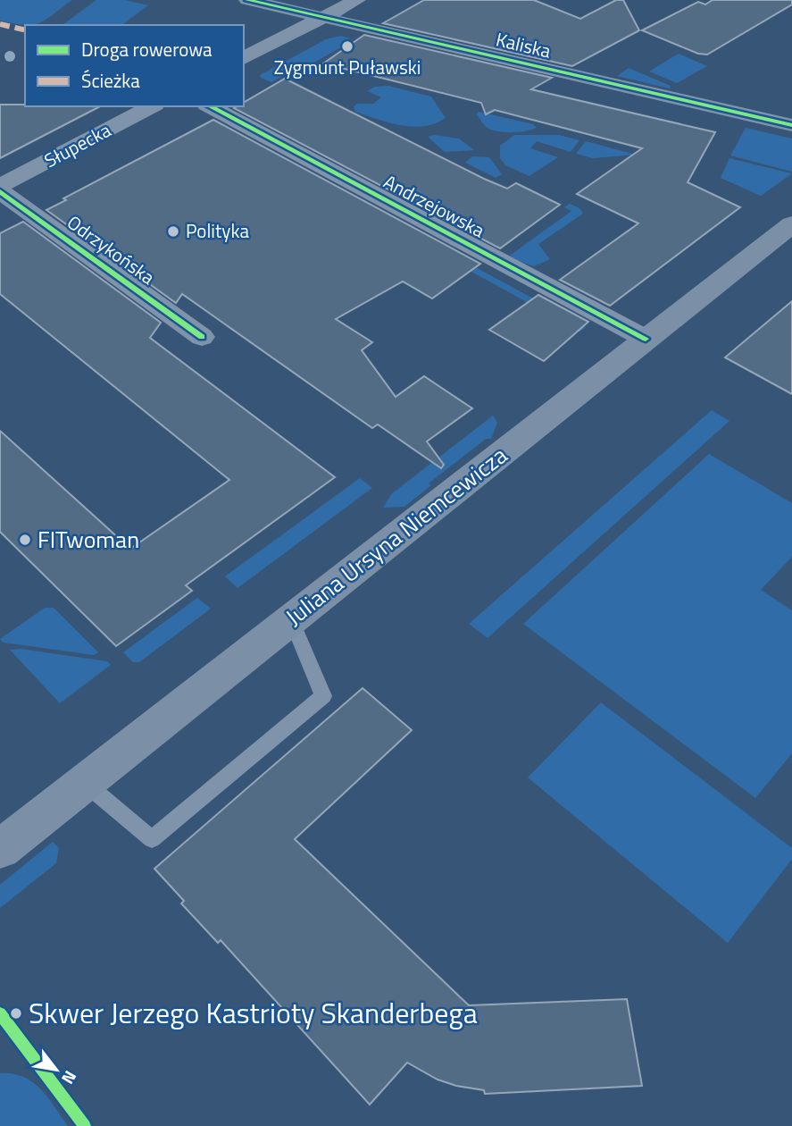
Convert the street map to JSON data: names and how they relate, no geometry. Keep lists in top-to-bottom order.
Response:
{
  "streets": {
    "main road": ["Juliana Ursyna Niemcewicza"],
    "street": [
      "Kaliska",
      "Słupecka",
      "Andrzejowska",
      "Odrzykońska"
    ]
  },
  "crossings": [
    ["Andrzejowska", "Juliana Ursyna Niemcewicza"]
  ],
  "places": [
    "Zygmunt Puławski",
    "Polityka",
    "FITwoman",
    "Skwer Jerzego Kastrioty Skanderbega"
  ],
  "legend": ["Droga rowerowa", "Ścieżka"],
  "north": "bottom right"
}
